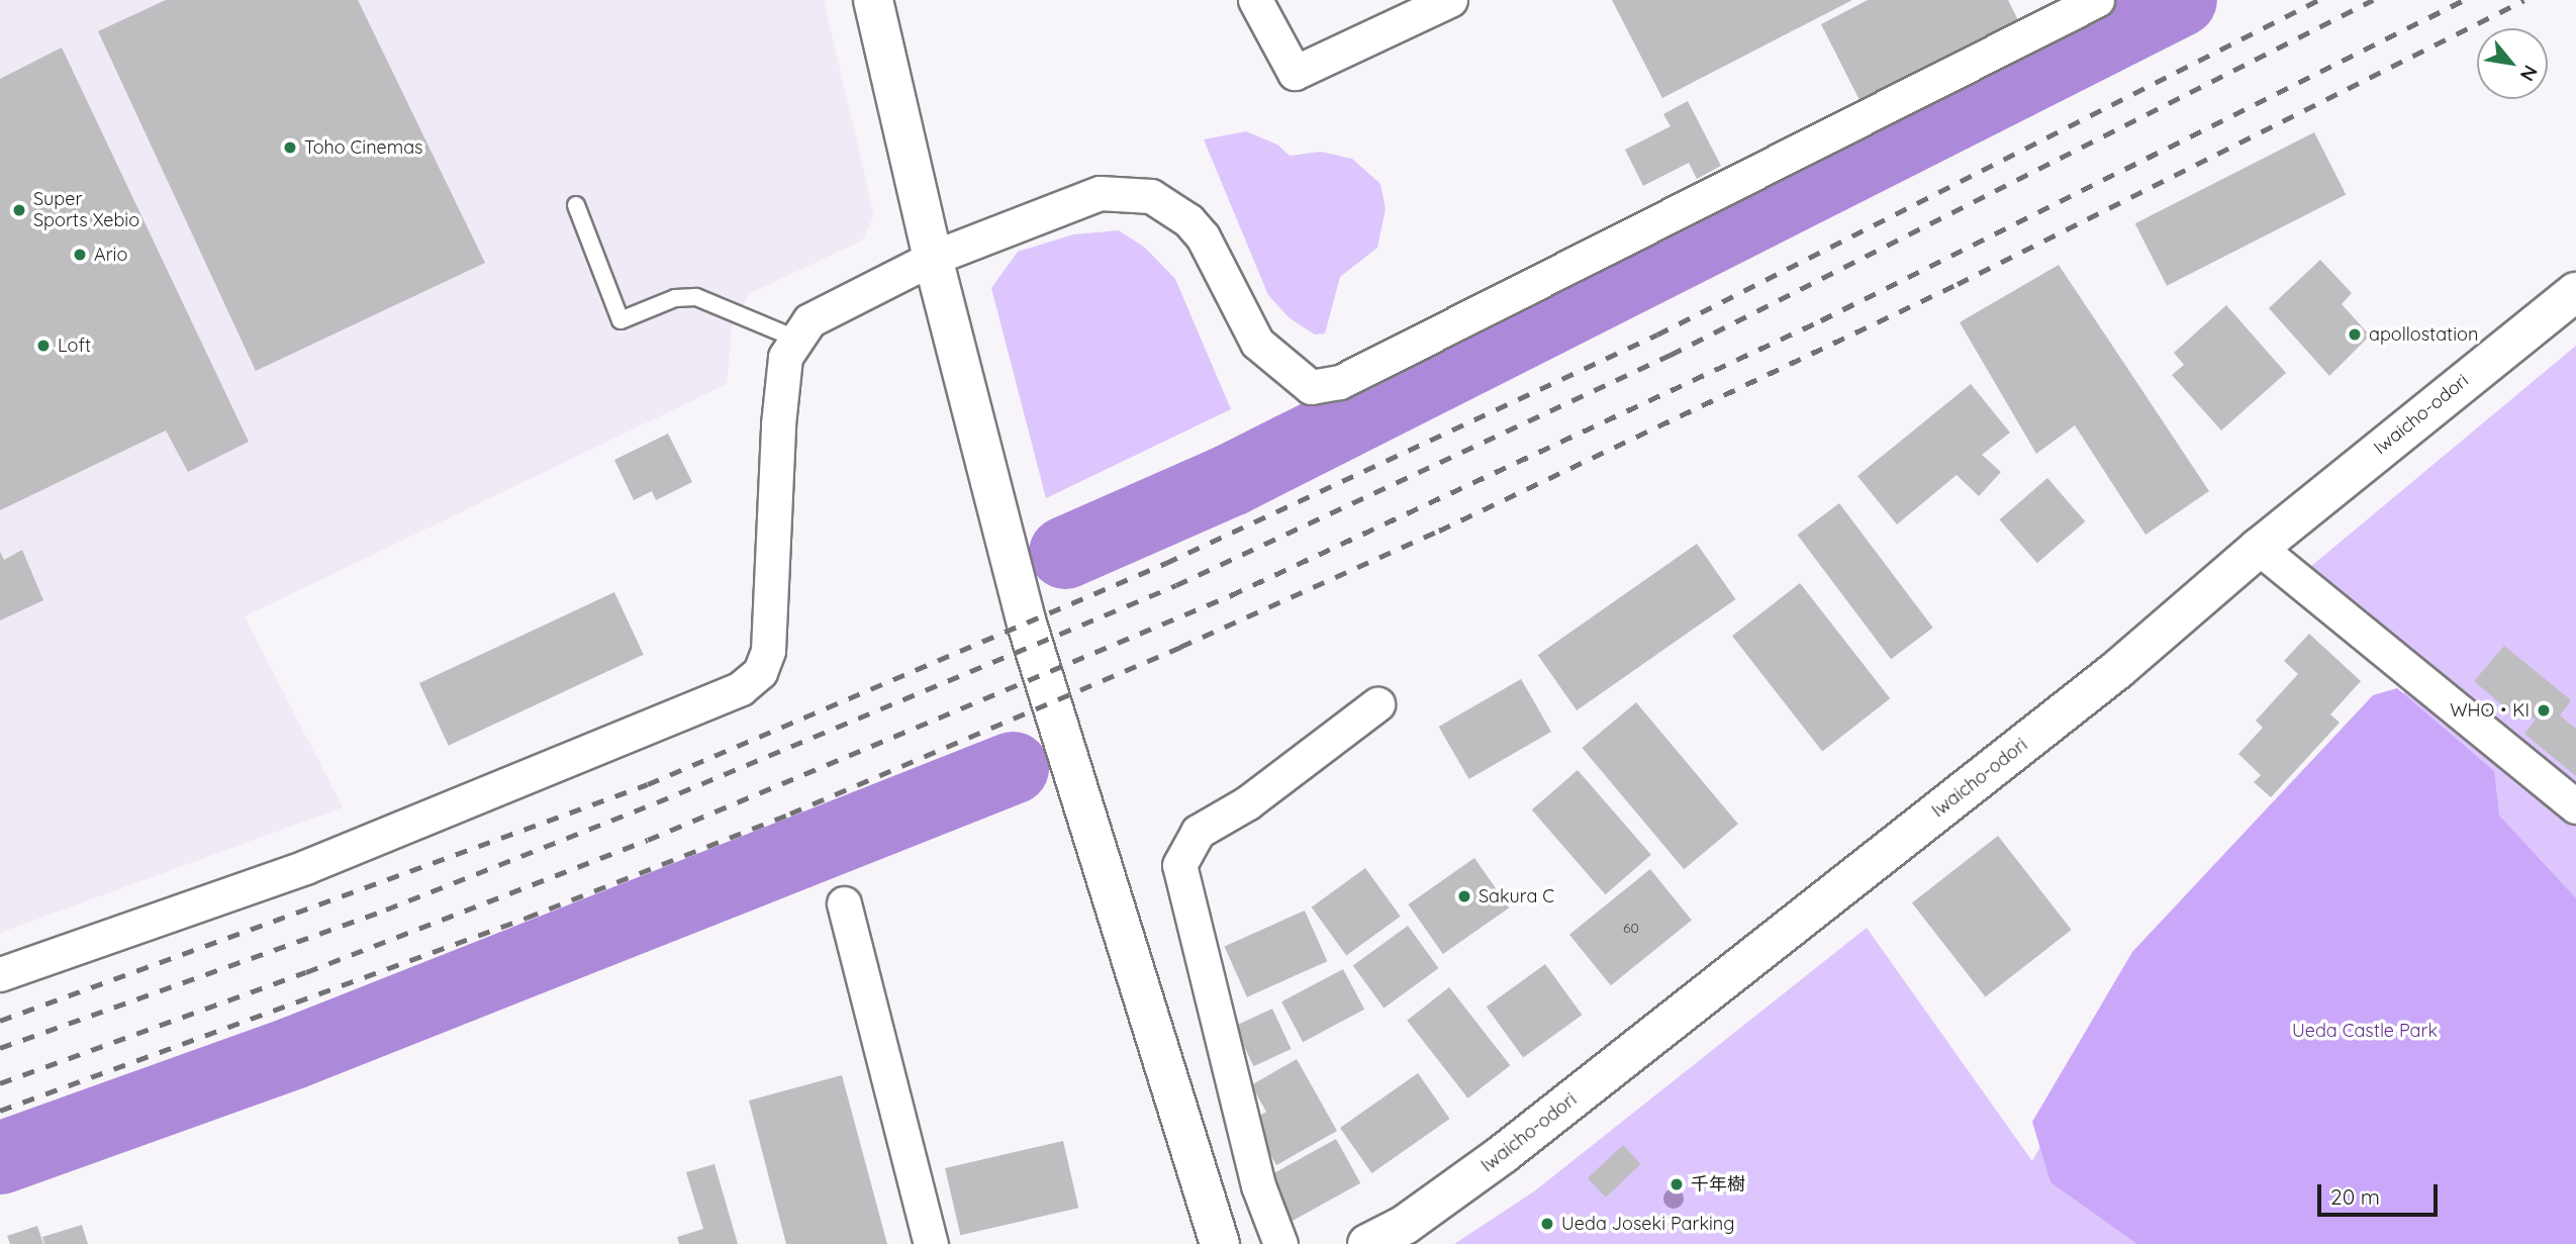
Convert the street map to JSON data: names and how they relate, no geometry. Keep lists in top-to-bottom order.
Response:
{
  "streets": {
    "street": ["Iwaicho-odori"]
  },
  "parks": ["Ueda Castle Park"],
  "places": [
    "Toho Cinemas",
    "Super Sports Xebio",
    "Ario",
    "apollostation",
    "Loft",
    "WHO・KI",
    "Sakura C",
    "千年樹",
    "Ueda Joseki Parking"
  ],
  "house_numbers": ["60"],
  "scale_bar": "20 m",
  "north": "bottom right"
}
